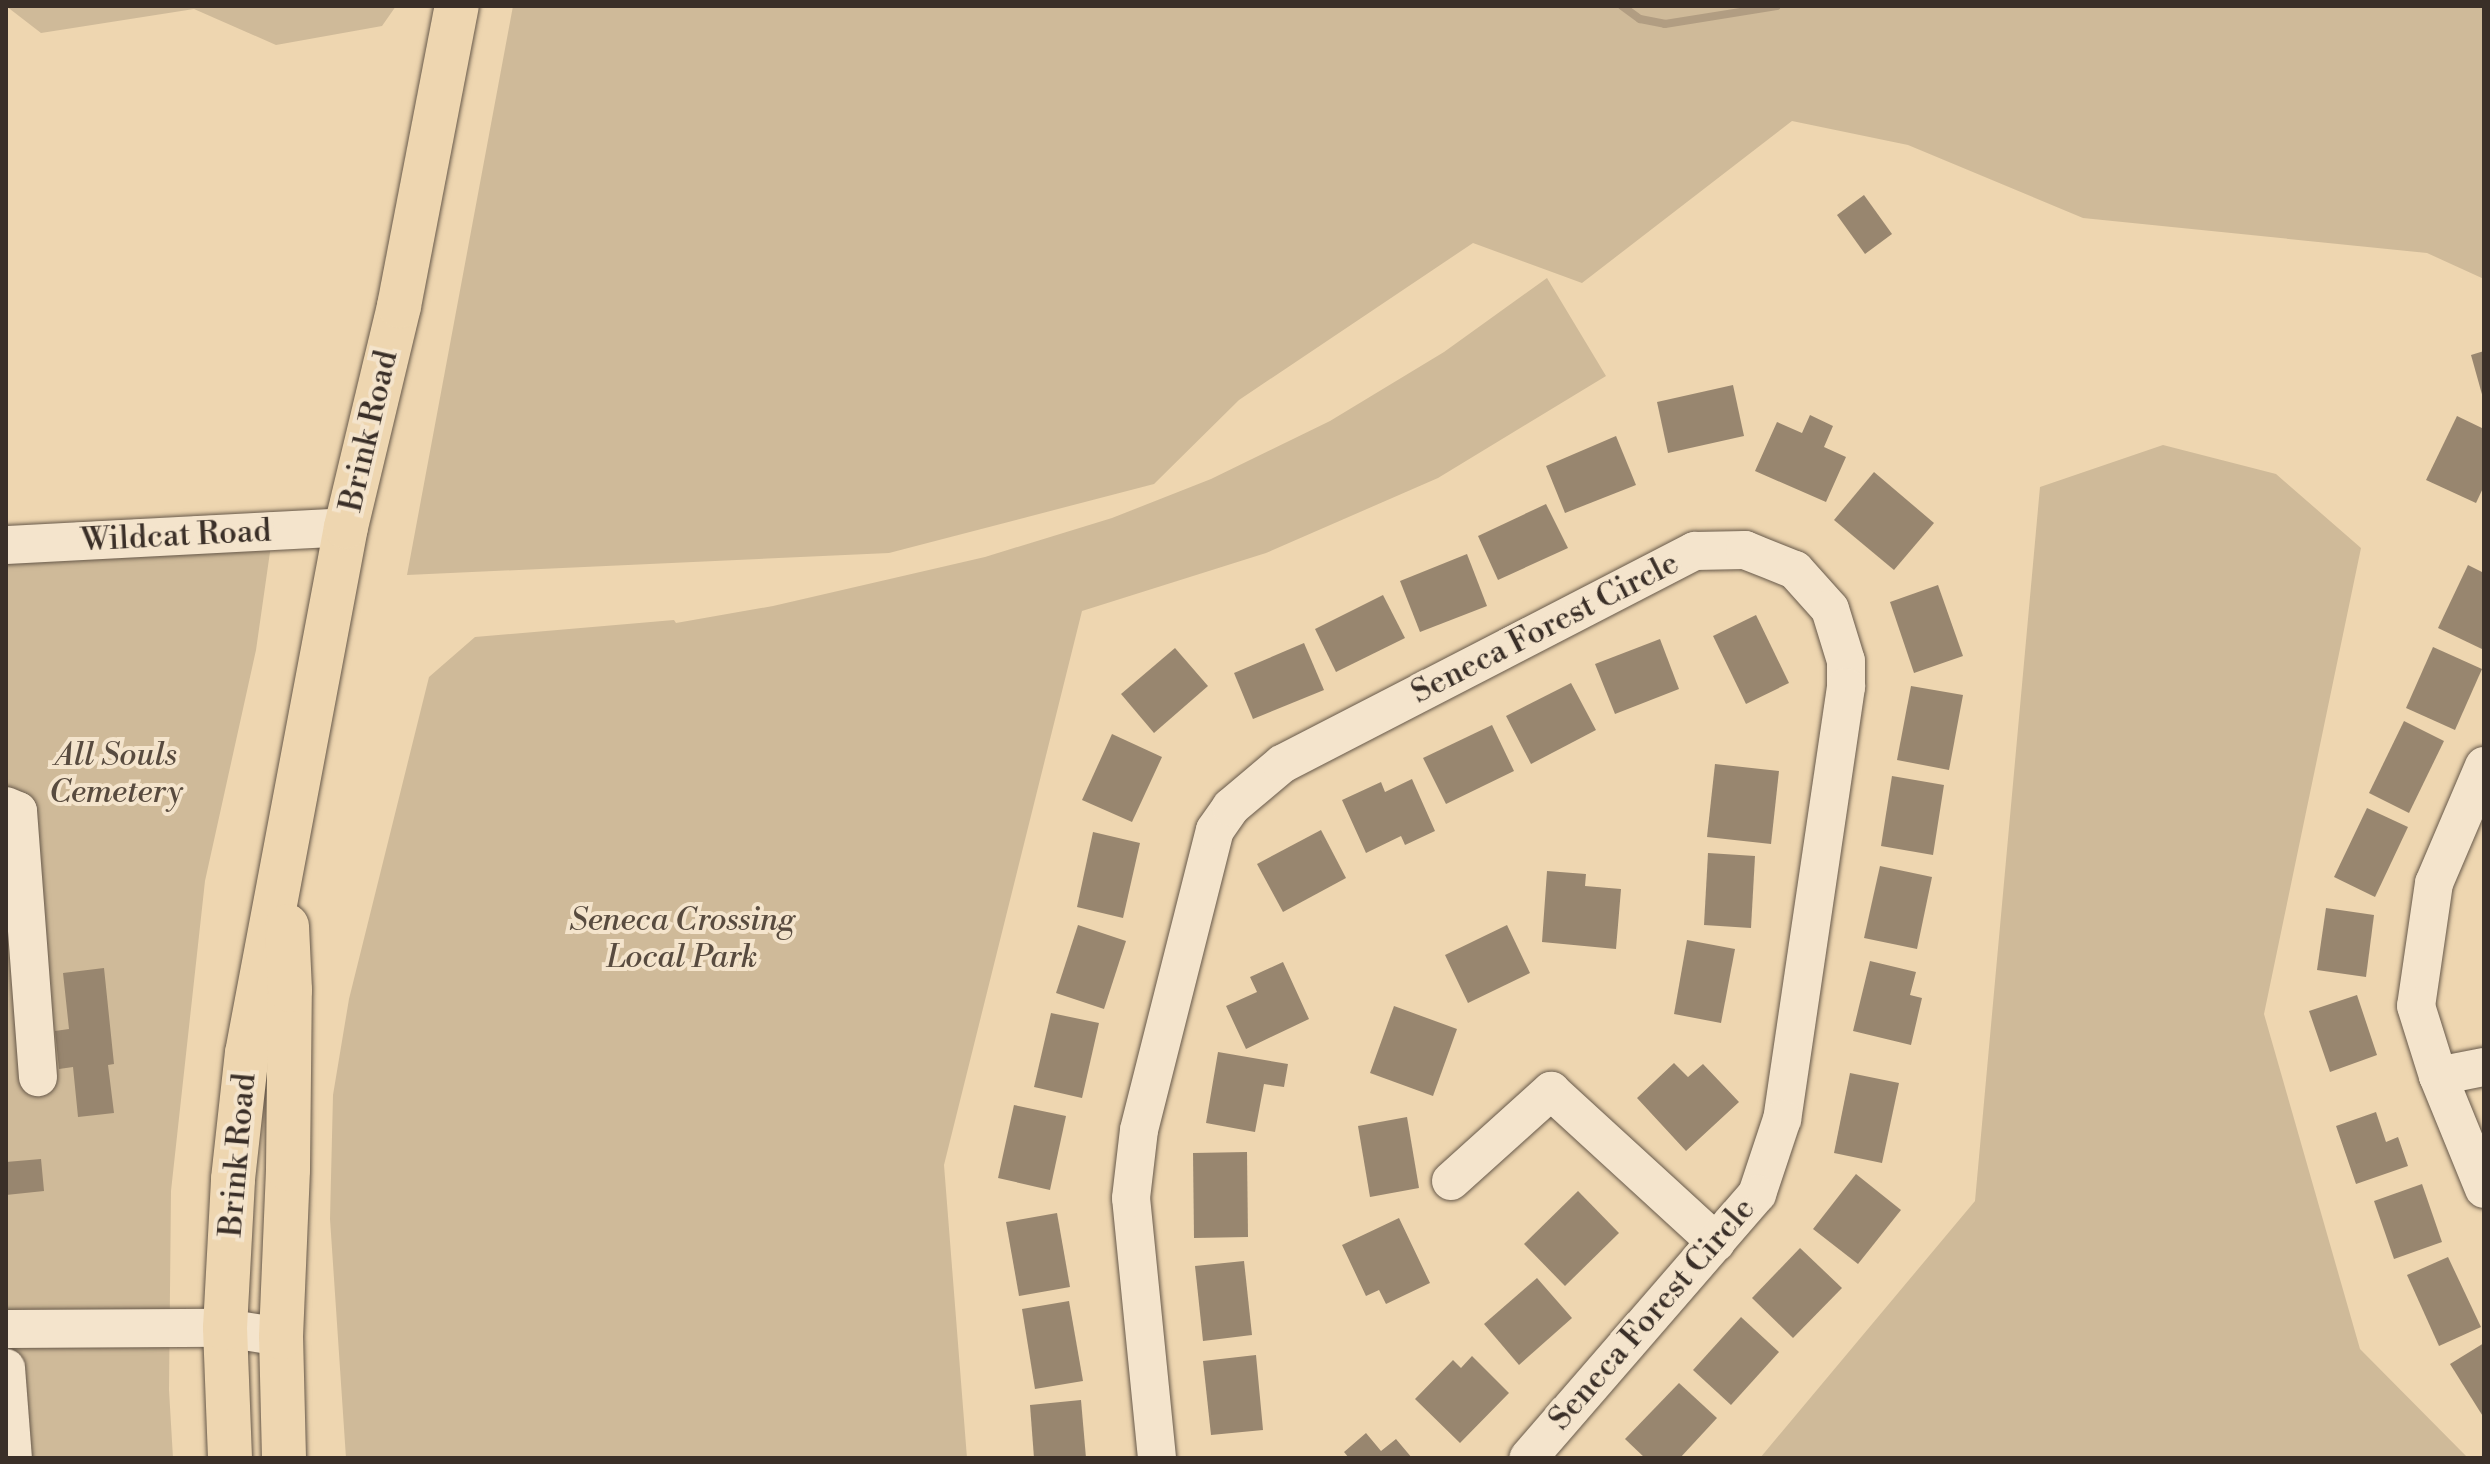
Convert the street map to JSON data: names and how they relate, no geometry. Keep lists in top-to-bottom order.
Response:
{
  "streets": {
    "main road": ["Brink Road"],
    "street": ["Wildcat Road", "Seneca Forest Circle"]
  },
  "crossings": [
    ["Brink Road", "Wildcat Road"]
  ],
  "parks": ["All Souls Cemetery", "Seneca Crossing Local Park"]
}
